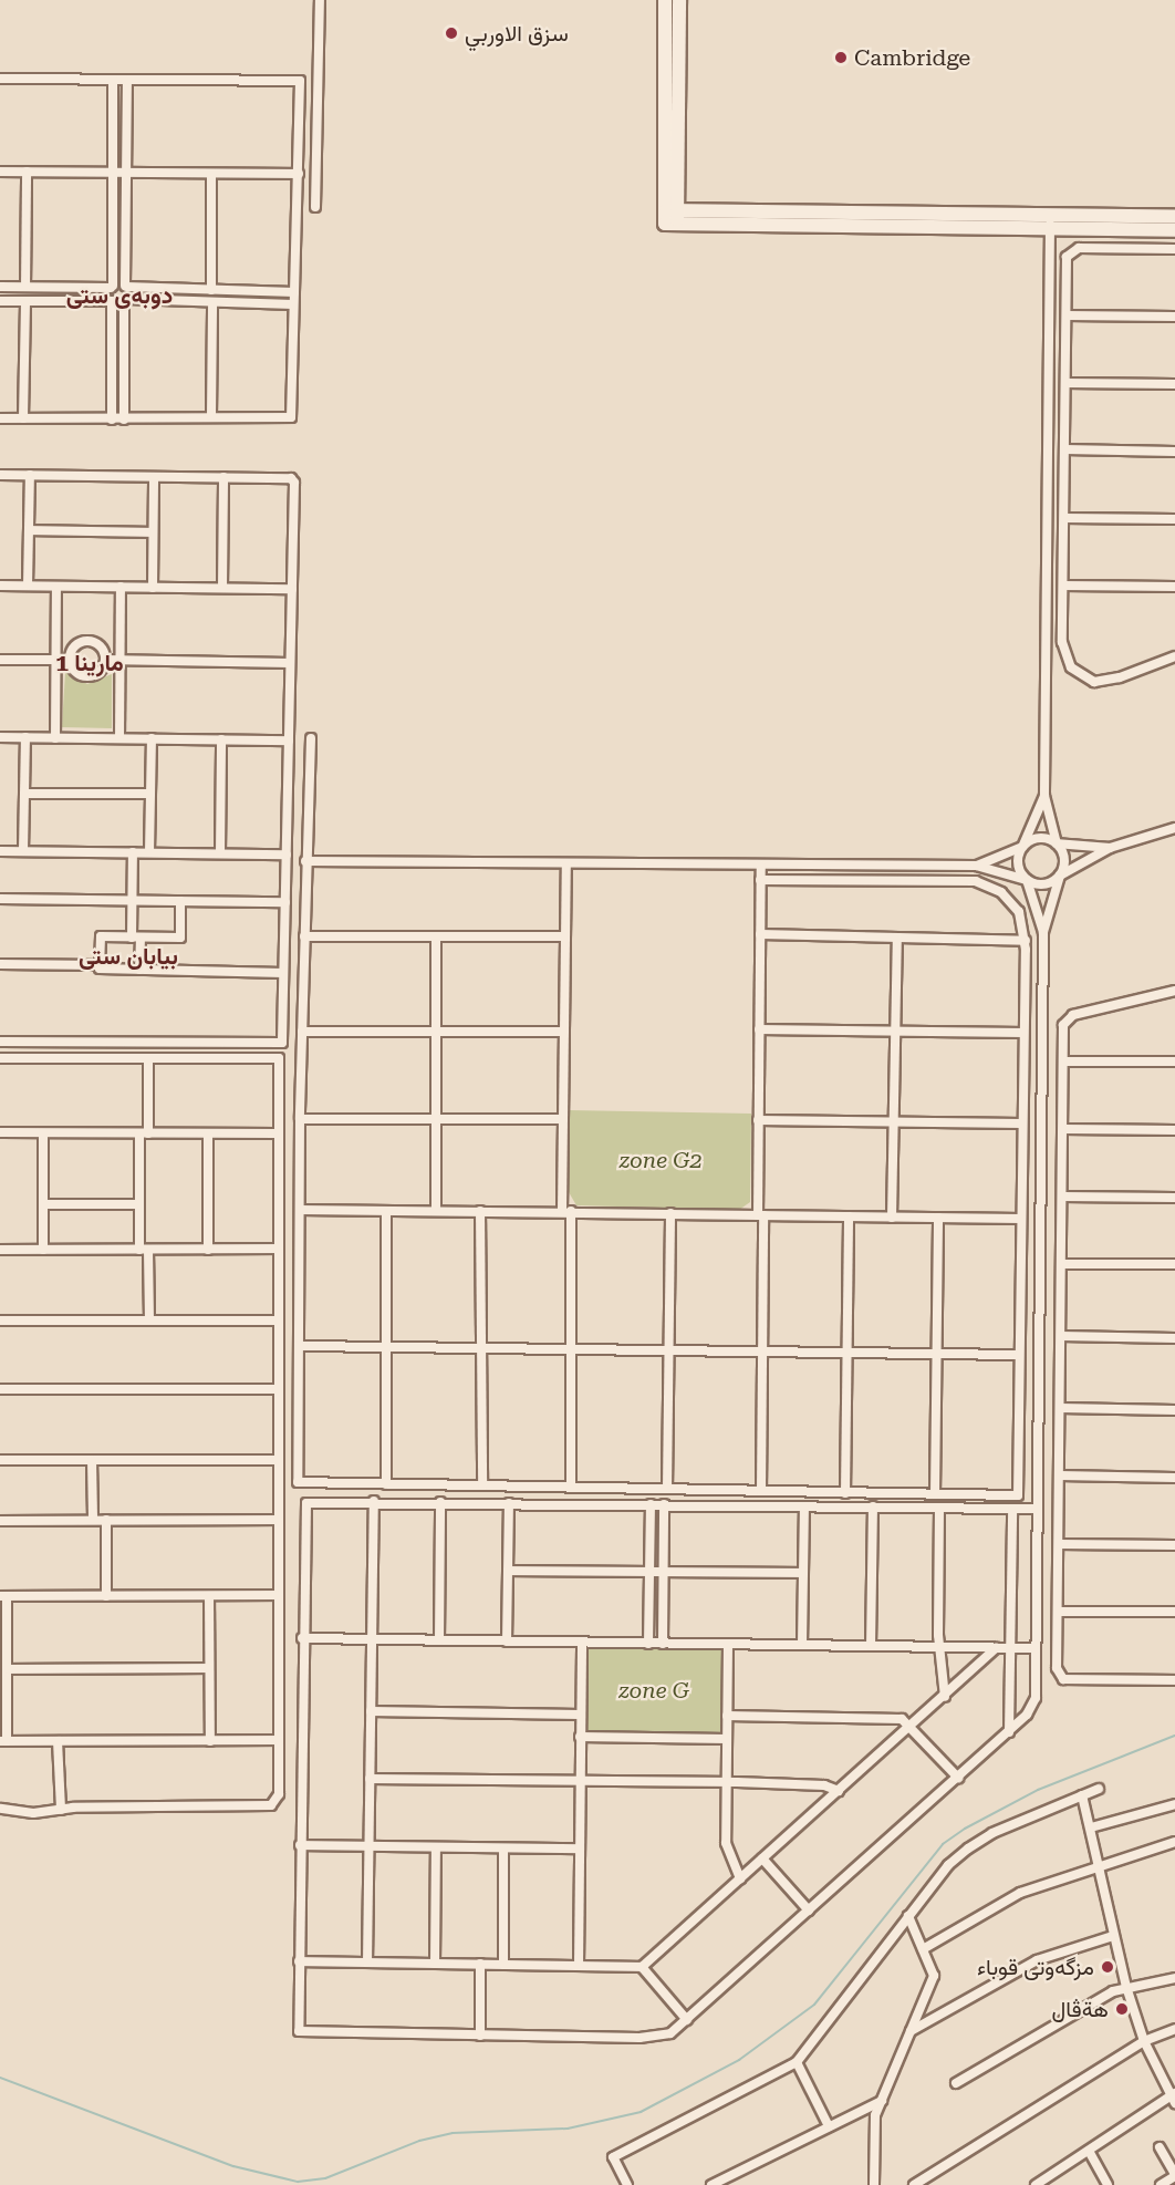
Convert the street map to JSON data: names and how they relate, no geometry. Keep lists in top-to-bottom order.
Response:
{
  "districts": ["دوبه‌ی ستی", "مارینا 1", "بیابان ستی"],
  "parks": ["zone G2", "zone G"],
  "places": [
    "سزق الاوربي",
    "Cambridge",
    "مزگەوتی قوباء",
    "هةڤال"
  ]
}
